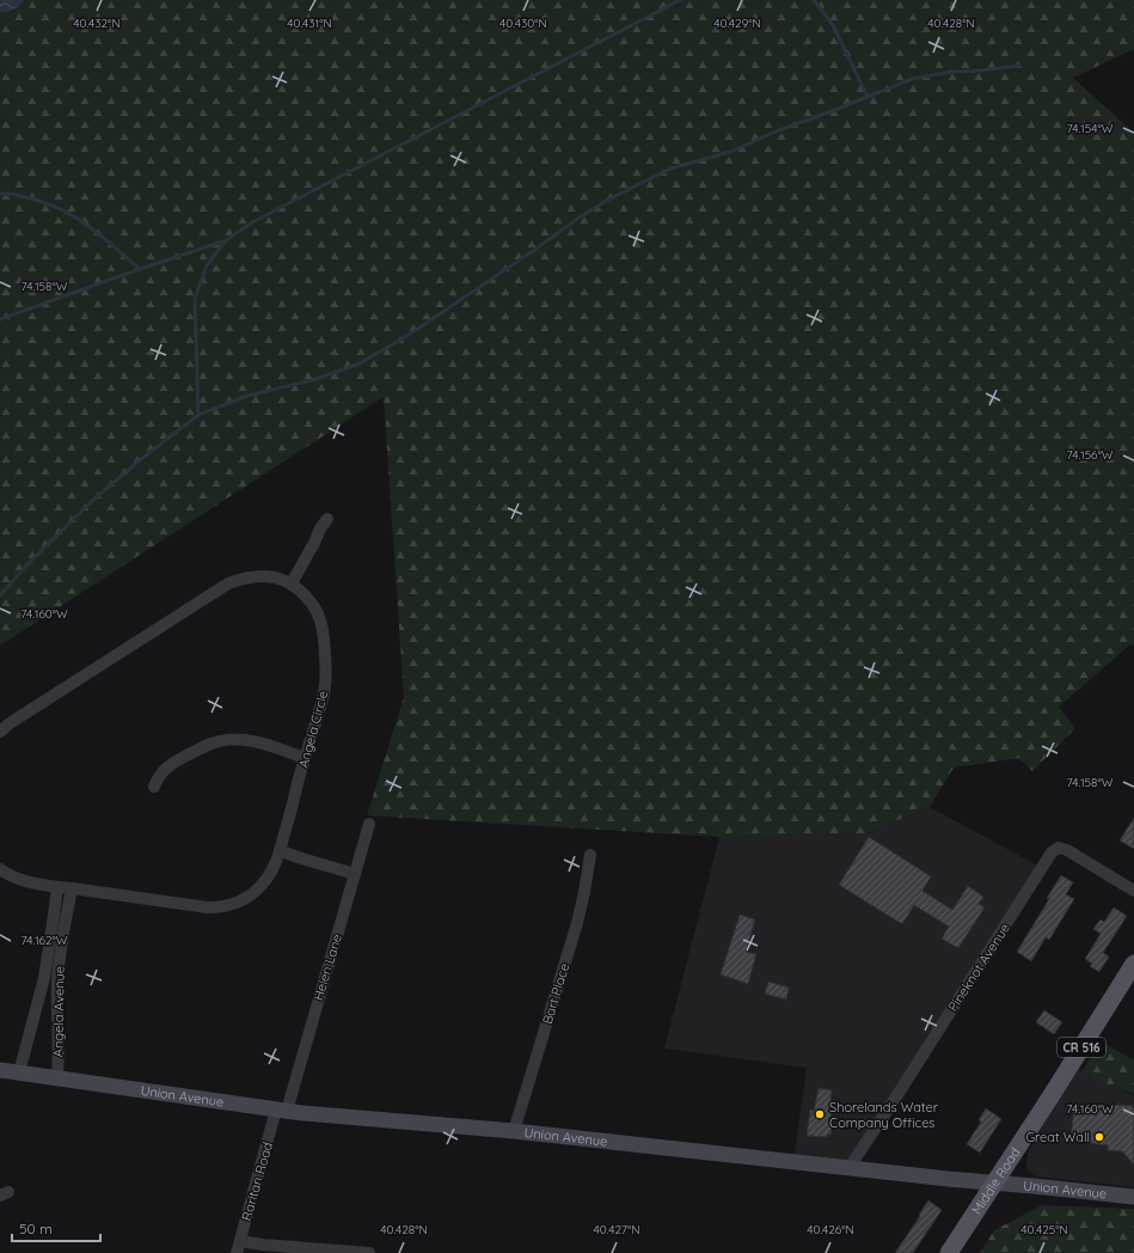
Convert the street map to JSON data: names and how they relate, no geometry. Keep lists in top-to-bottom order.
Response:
{
  "streets": {
    "main road": ["CR 516", "Middle Road"],
    "street": [
      "Angela Circle",
      "Helen Lane",
      "Pineknot Avenue",
      "Bart Place",
      "Angela Avenue",
      "Union Avenue",
      "Raritan Road"
    ]
  },
  "crossings": [
    ["Angela Circle", "Angela Avenue"],
    ["Helen Lane", "Union Avenue"],
    ["Helen Lane", "Raritan Road"],
    ["Pineknot Avenue", "Union Avenue"],
    ["Bart Place", "Union Avenue"],
    ["Angela Avenue", "Union Avenue"],
    ["Union Avenue", "Raritan Road"],
    ["Union Avenue", "Middle Road"]
  ],
  "places": ["Shorelands Water Company Offices", "Great Wall"],
  "scale_bar": "50 m",
  "coordinates": [
    "40.432°N",
    "40.430°N",
    "40.429°N",
    "40.428°N",
    "40.431°N",
    "74.154°W",
    "74.158°W",
    "74.156°W",
    "74.160°W",
    "74.162°W",
    "40.427°N",
    "40.426°N",
    "40.425°N"
  ]
}
